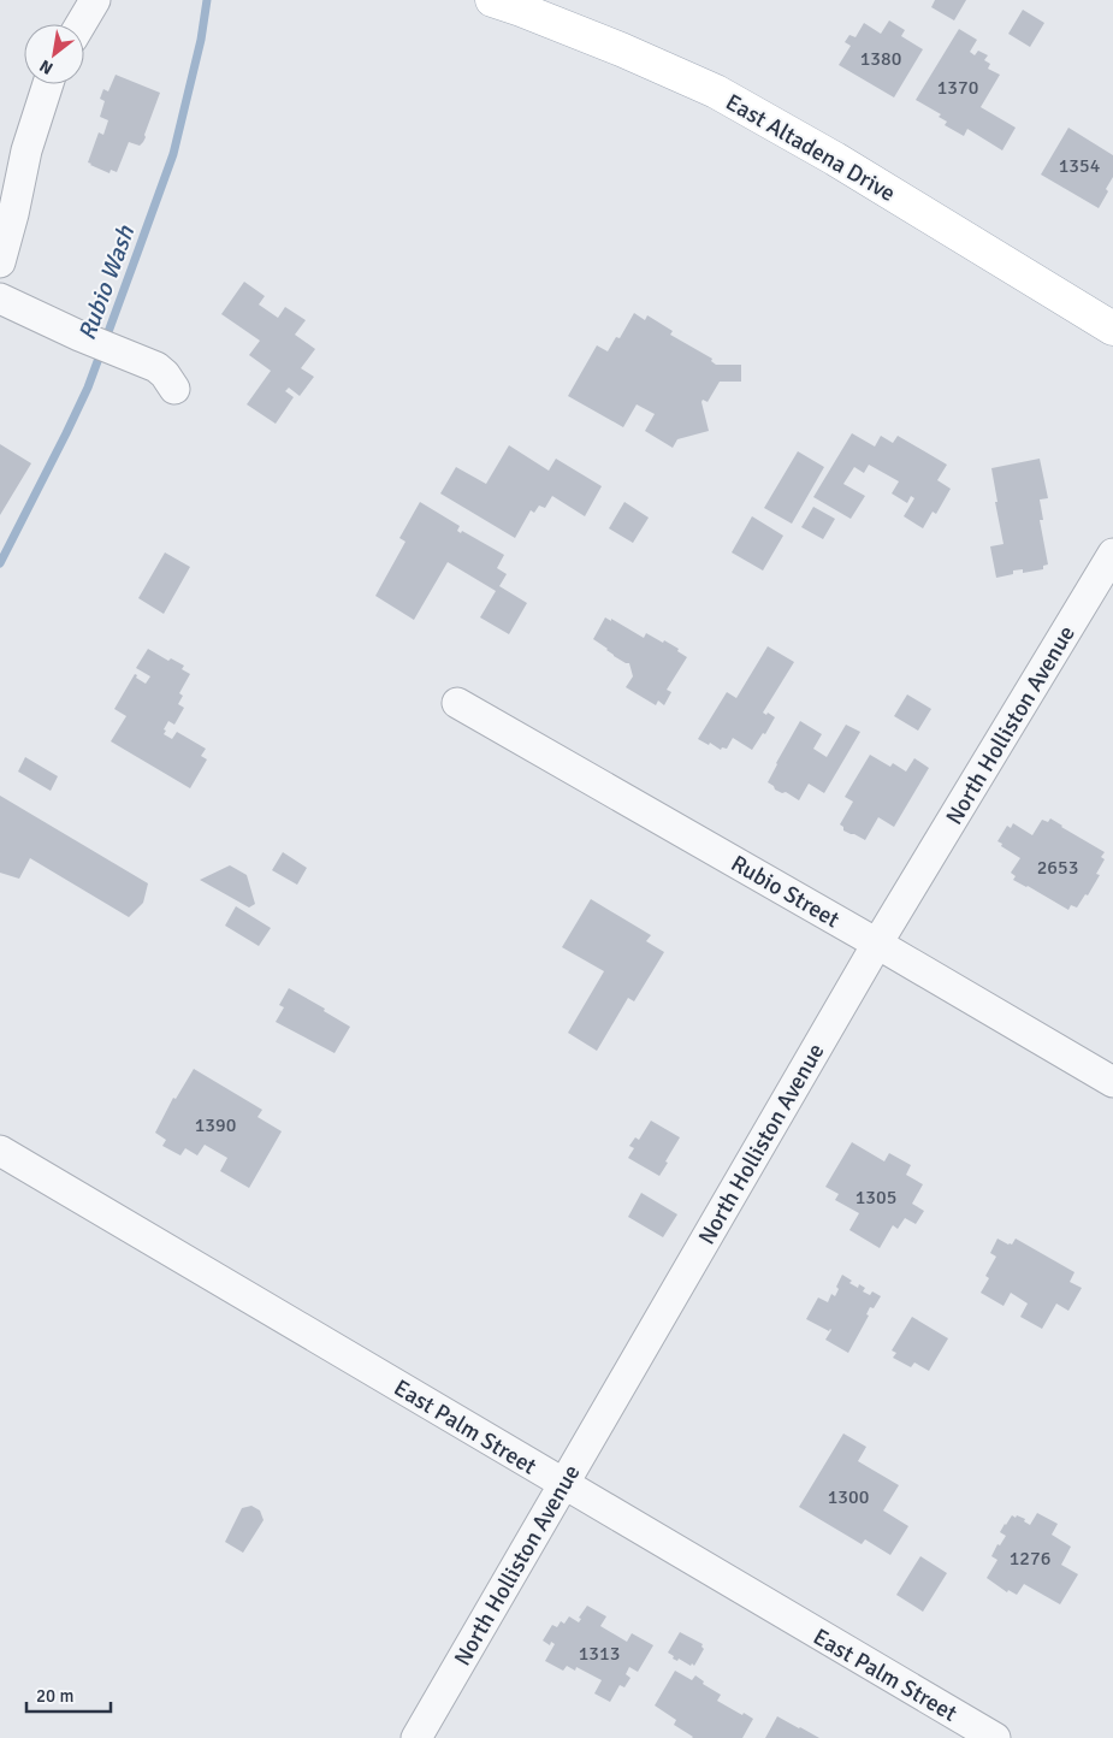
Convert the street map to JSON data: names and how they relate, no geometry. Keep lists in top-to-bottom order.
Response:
{
  "streets": {
    "main road": ["East Altadena Drive"],
    "street": ["North Holliston Avenue", "Rubio Street", "East Palm Street"]
  },
  "crossings": [
    ["North Holliston Avenue", "Rubio Street"],
    ["North Holliston Avenue", "East Palm Street"]
  ],
  "water": ["Rubio Wash"],
  "house_numbers": [
    "1380",
    "1370",
    "1354",
    "2653",
    "1390",
    "1305",
    "1300",
    "1276",
    "1313"
  ],
  "scale_bar": "20 m",
  "north": "bottom left"
}
